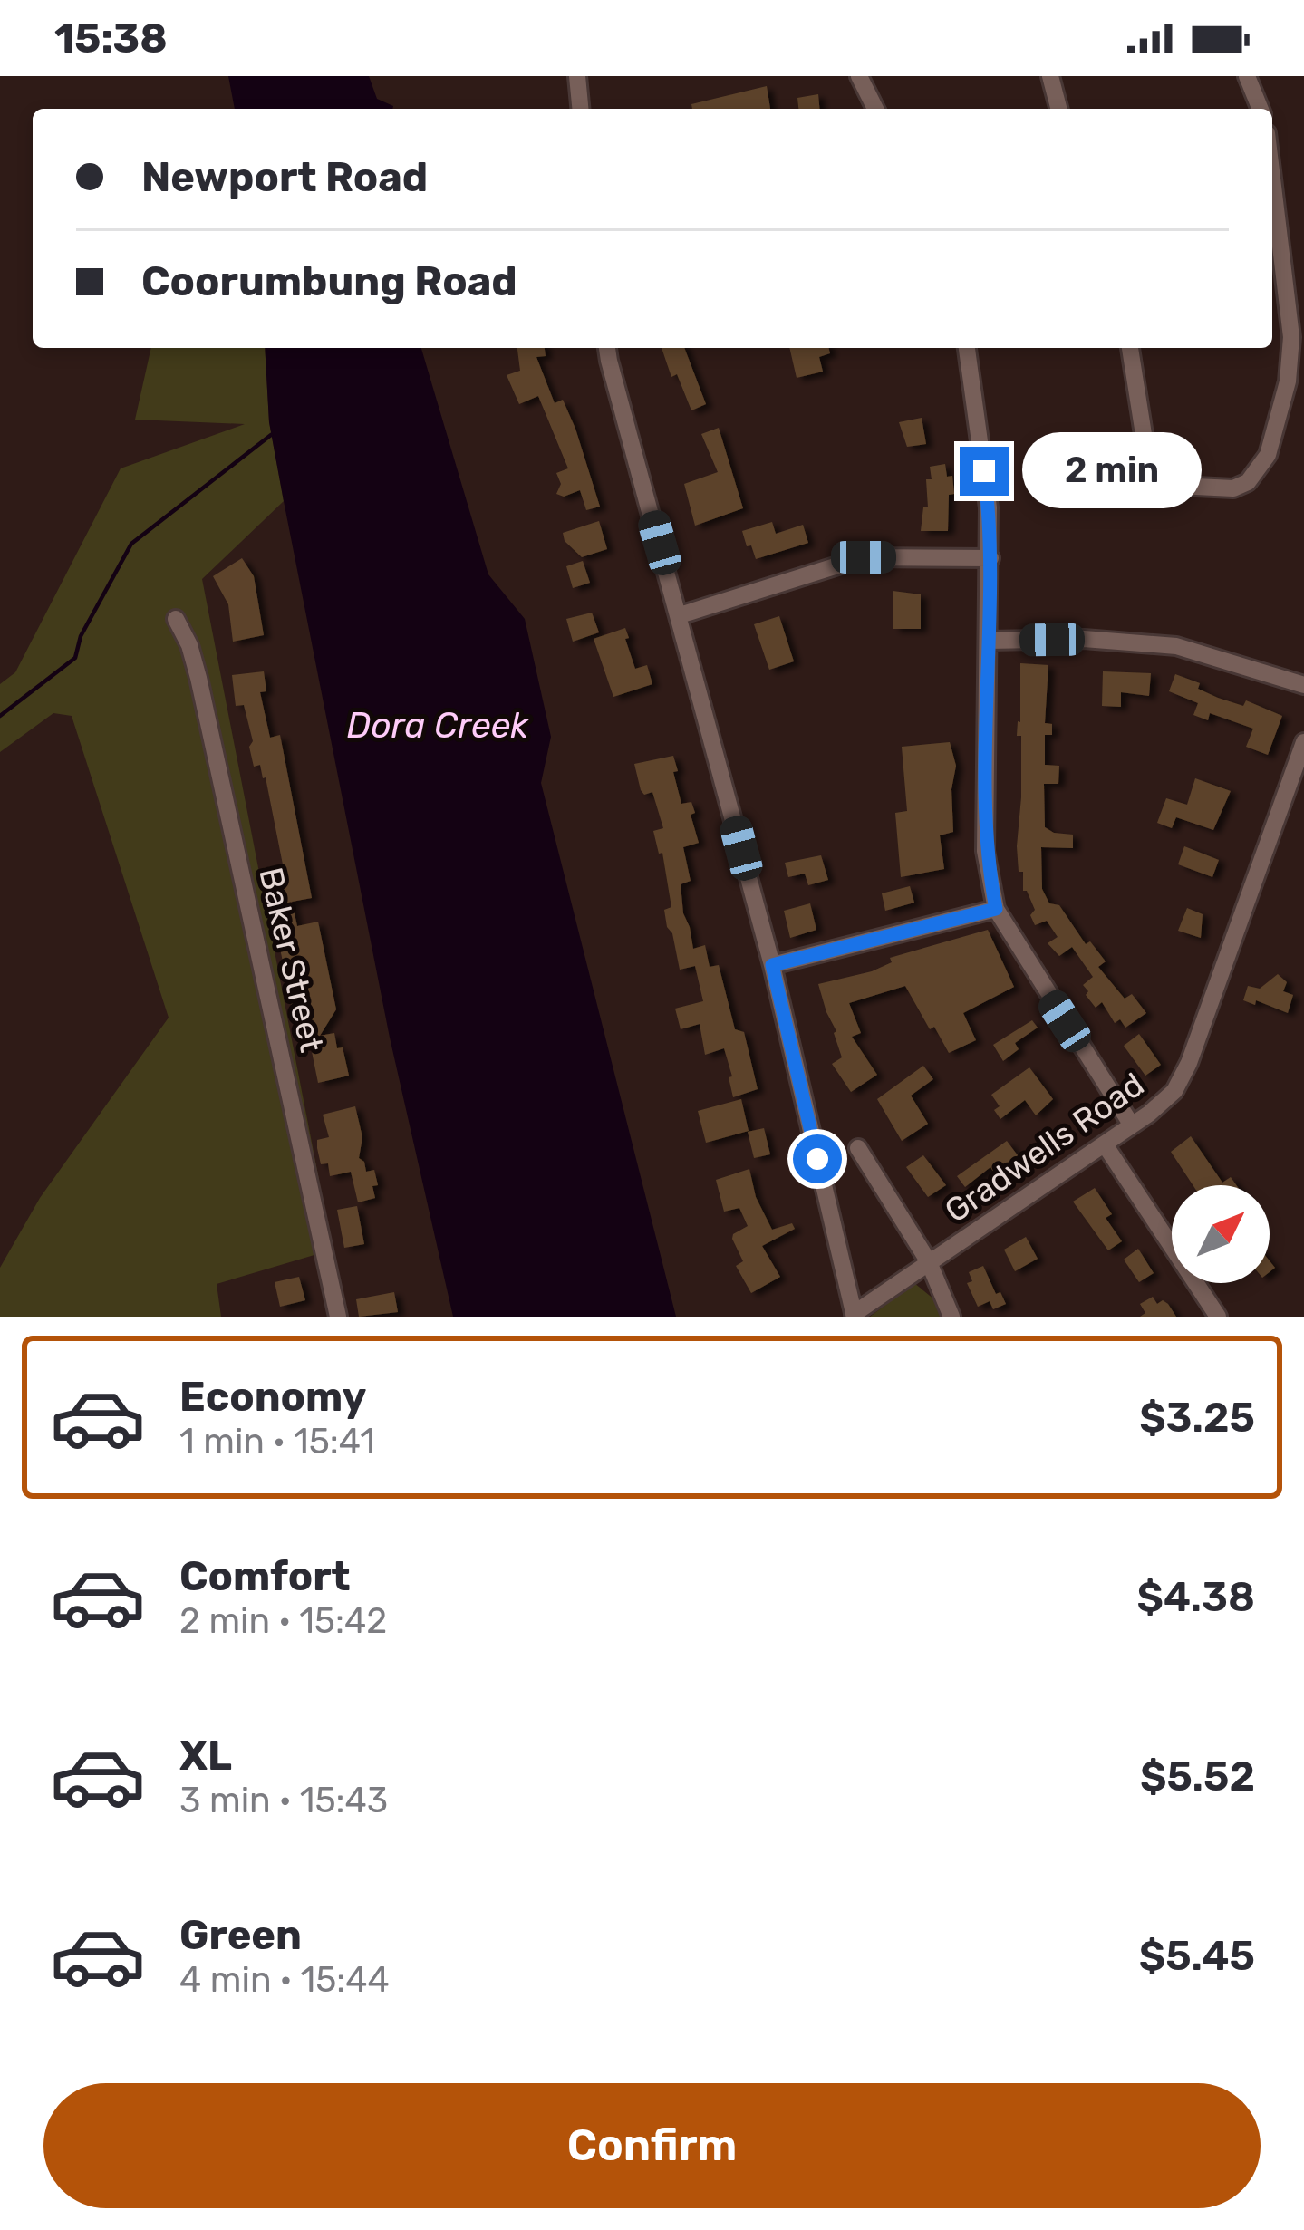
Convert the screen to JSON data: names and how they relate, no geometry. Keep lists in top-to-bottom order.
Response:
{
  "streets": {
    "street": ["Baker Street", "Gradwells Road"]
  },
  "water": ["Dora Creek"],
  "north": "top right",
  "page": {
    "status": "15:38",
    "banner": ["Newport Road", "Coorumbung Road"],
    "bubble": "2 min",
    "list": [
      {
        "name": "Economy",
        "note": "1 min · 15:41",
        "value": "$3.25"
      },
      {
        "name": "Comfort",
        "note": "2 min · 15:42",
        "value": "$4.38"
      },
      {
        "name": "XL",
        "note": "3 min · 15:43",
        "value": "$5.52"
      },
      {
        "name": "Green",
        "note": "4 min · 15:44",
        "value": "$5.45"
      }
    ],
    "buttons": "Confirm"
  }
}
